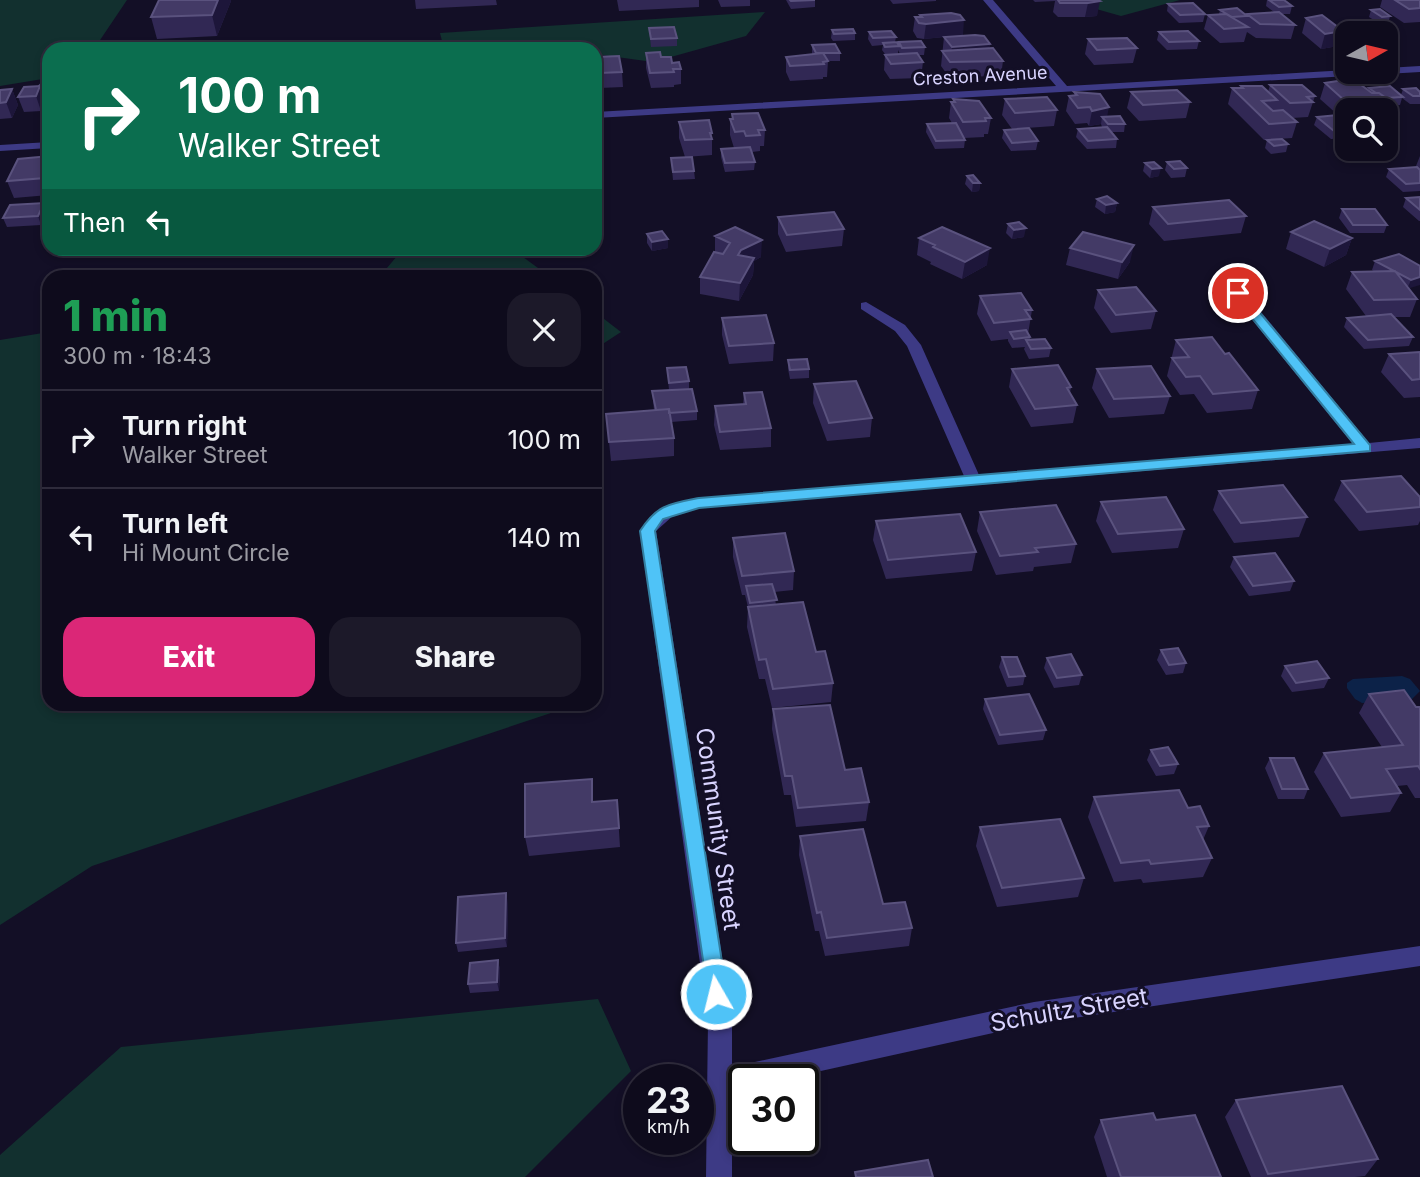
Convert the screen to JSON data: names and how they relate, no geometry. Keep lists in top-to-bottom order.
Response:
{
  "streets": {
    "street": ["Creston Avenue", "Community Street", "Schultz Street"]
  },
  "crossings": [
    ["Community Street", "Schultz Street"]
  ],
  "north": "right",
  "page": {
    "turn": ["100 m", "Walker Street"],
    "then": "Then",
    "heading": ["1 min", "300 m · 18:43"],
    "list": [
      {
        "name": "Turn right",
        "note": "Walker Street",
        "value": "100 m"
      },
      {
        "name": "Turn left",
        "note": "Hi Mount Circle",
        "value": "140 m"
      }
    ],
    "buttons": ["Exit", "Share"],
    "speed": "23 km/h",
    "limit": "30"
  }
}
